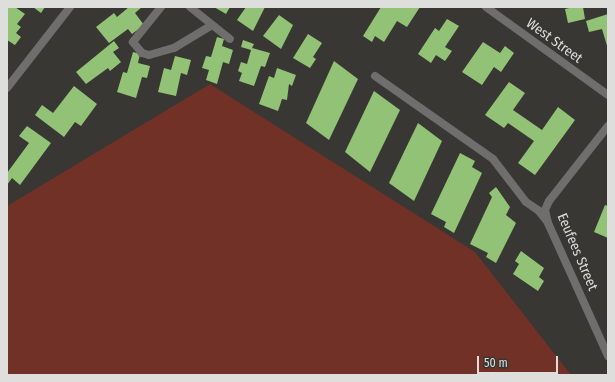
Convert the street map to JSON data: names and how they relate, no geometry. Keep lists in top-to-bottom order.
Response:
{
  "streets": {
    "street": ["West Street", "Eeufees Street"]
  },
  "scale_bar": "50 m"
}
